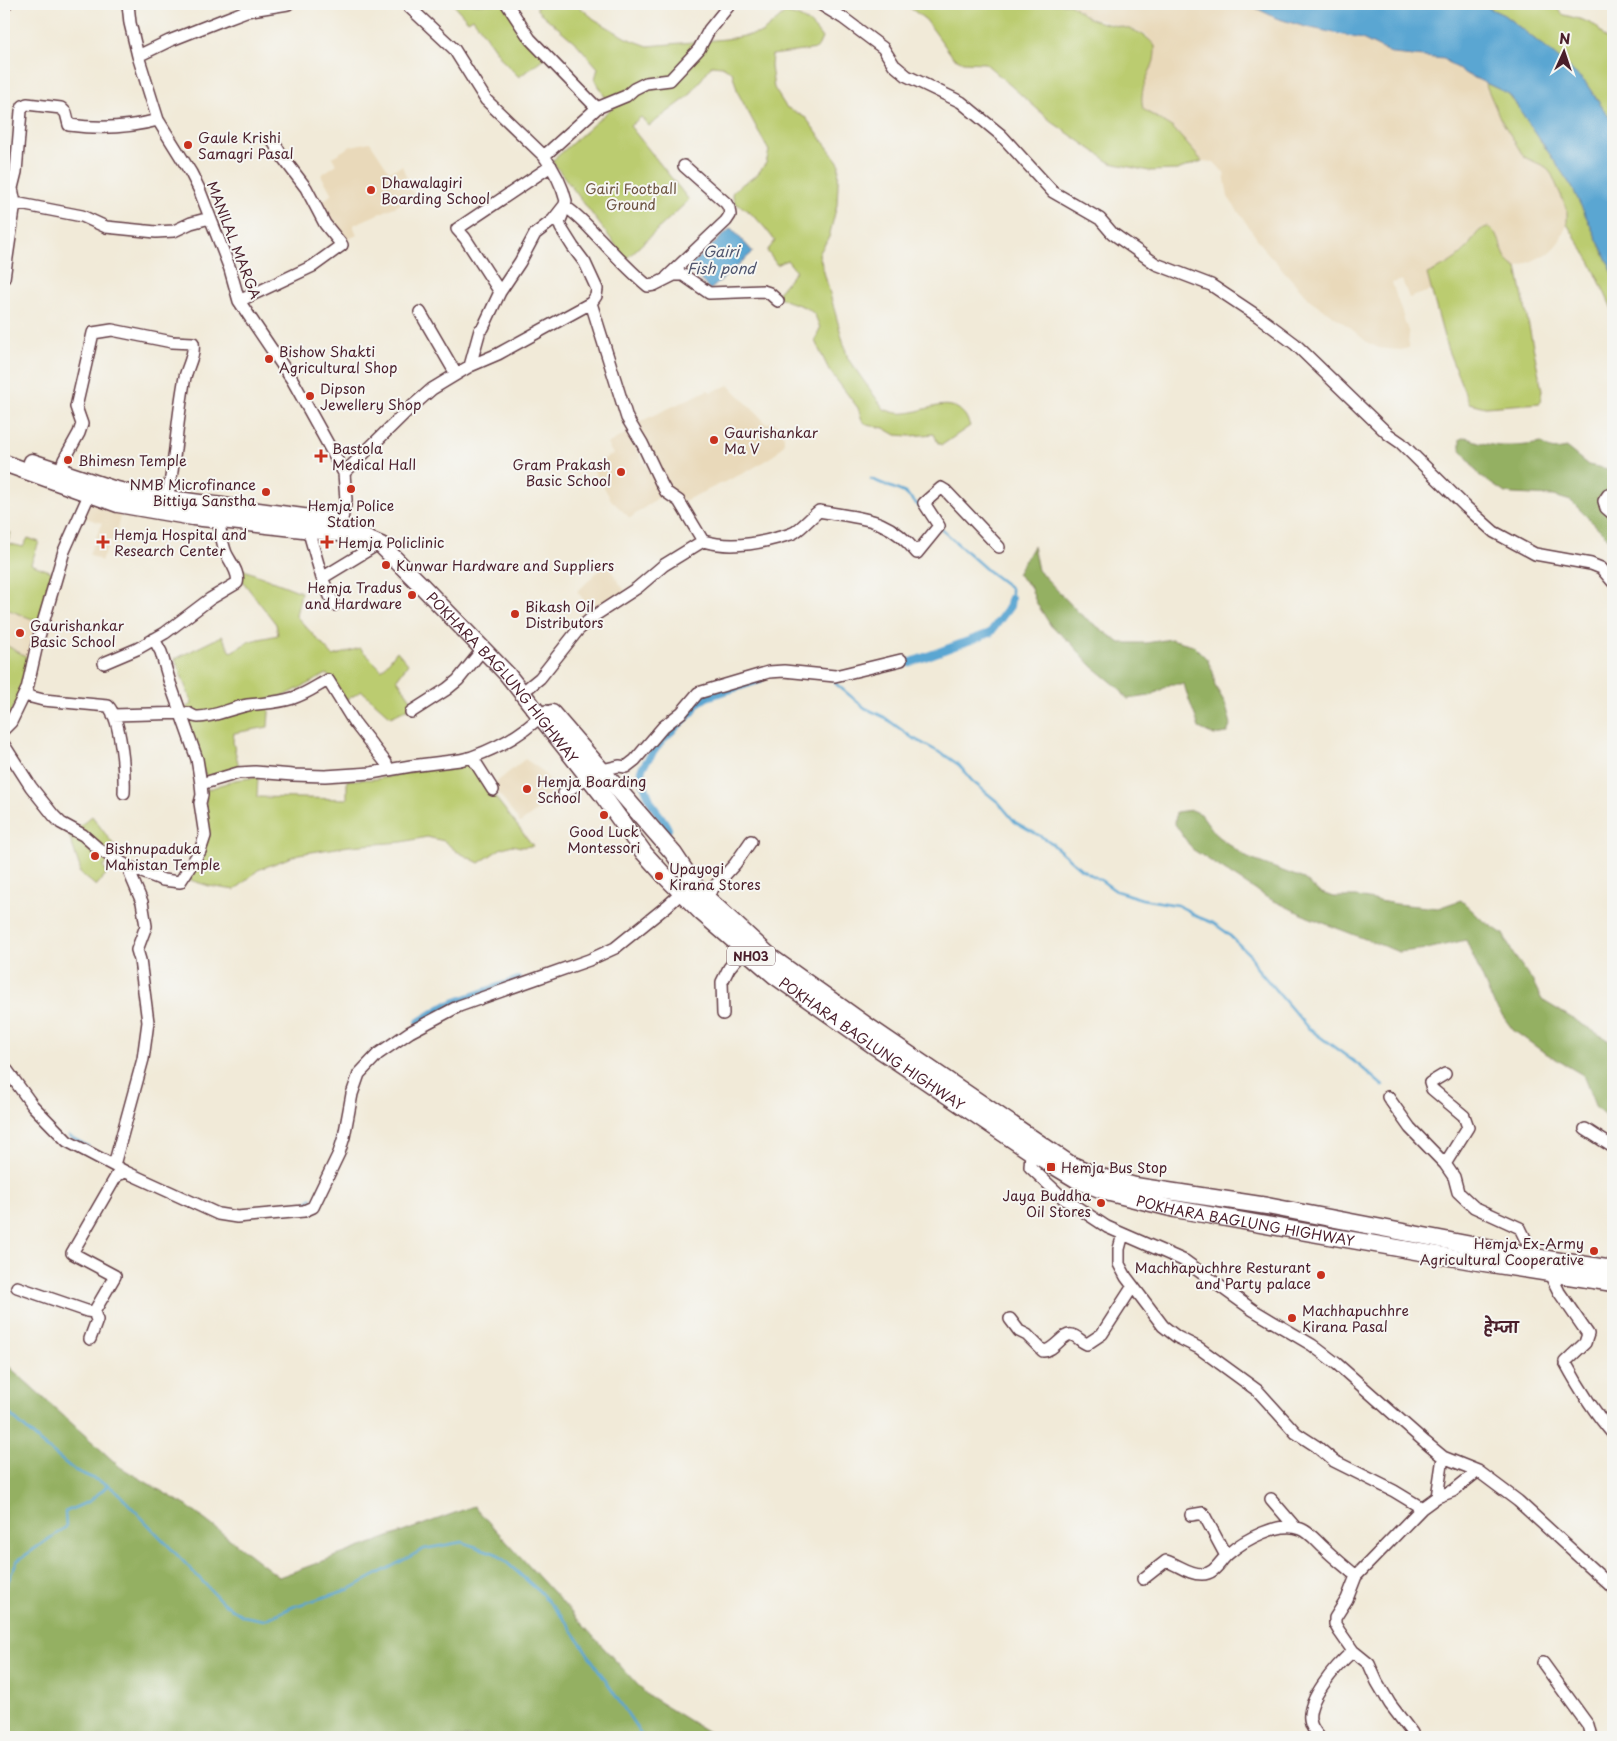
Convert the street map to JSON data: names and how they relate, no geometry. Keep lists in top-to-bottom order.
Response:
{
  "streets": {
    "highway": ["POKHARA BAGLUNG HIGHWAY", "NH03"],
    "street": ["MANILAL MARGA"]
  },
  "crossings": [
    ["MANILAL MARGA", "POKHARA BAGLUNG HIGHWAY"]
  ],
  "districts": ["हेम्जा"],
  "water": ["Gairi Fish pond"],
  "parks": ["Gairi Football Ground"],
  "places": {
    "other": [
      "Gaule Krishi Samagri Pasal",
      "Dhawalagiri Boarding School",
      "Bishow Shakti Agricultural Shop",
      "Dipson Jewellery Shop",
      "Gaurishankar Ma V",
      "Bhimesn Temple",
      "Gram Prakash Basic School",
      "Hemja Police Station",
      "NMB Microfinance Bittiya Sanstha",
      "Kunwar Hardware and Suppliers",
      "Hemja Tradus and Hardware",
      "Bikash Oil Distributors",
      "Gaurishankar Basic School",
      "Hemja Boarding School",
      "Good Luck Montessori",
      "Bishnupaduka Mahistan Temple",
      "Upayogi Kirana Stores",
      "Jaya Buddha Oil Stores",
      "Hemja Ex-Army Agricultural Cooperative",
      "Machhapuchhre Resturant and Party palace",
      "Machhapuchhre Kirana Pasal"
    ],
    "health": ["Bastola Medical Hall", "Hemja Hospital and Research Center", "Hemja Policlinic"],
    "transit": ["Hemja Bus Stop"]
  },
  "north": "top"
}
